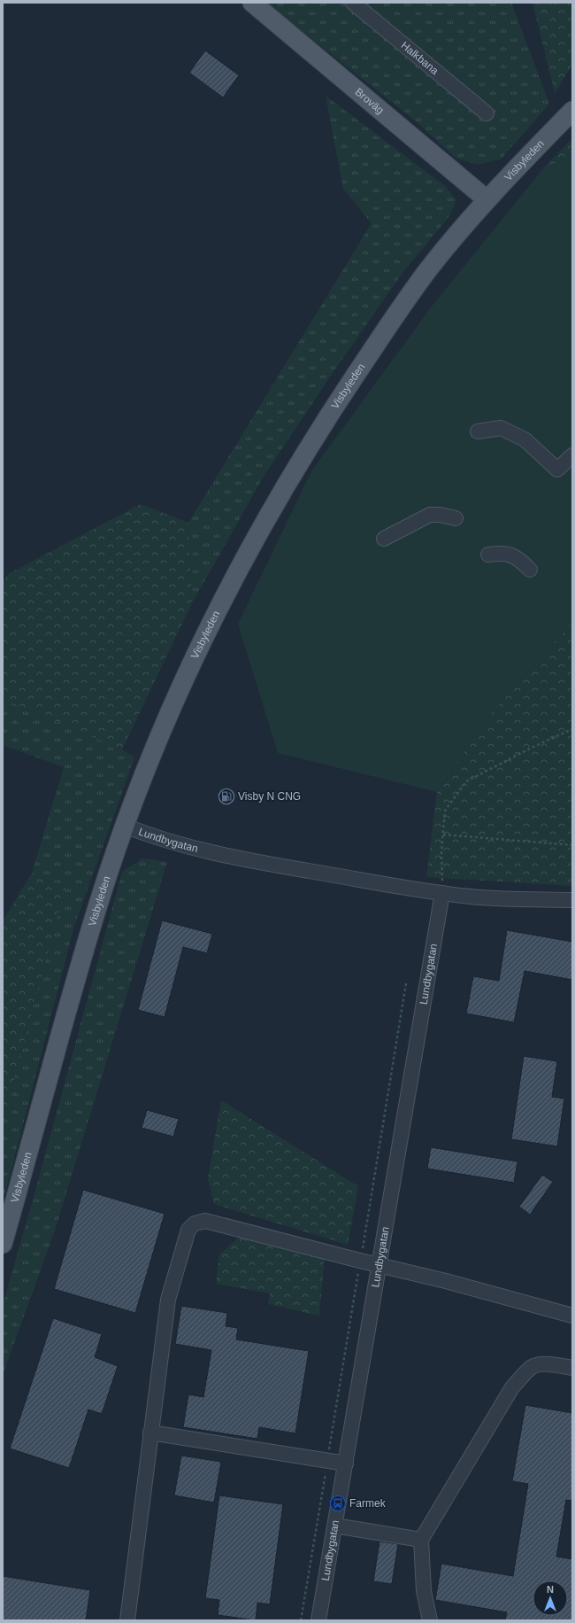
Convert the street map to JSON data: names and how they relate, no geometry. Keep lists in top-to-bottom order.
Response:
{
  "streets": {
    "main road": ["Broväg", "Visbyleden"],
    "street": ["Halkbana", "Lundbygatan"]
  },
  "crossings": [
    ["Broväg", "Visbyleden"],
    ["Visbyleden", "Lundbygatan"]
  ],
  "places": {
    "fuel station": ["Visby N CNG"],
    "bus stop": ["Farmek"]
  },
  "north": "top"
}
